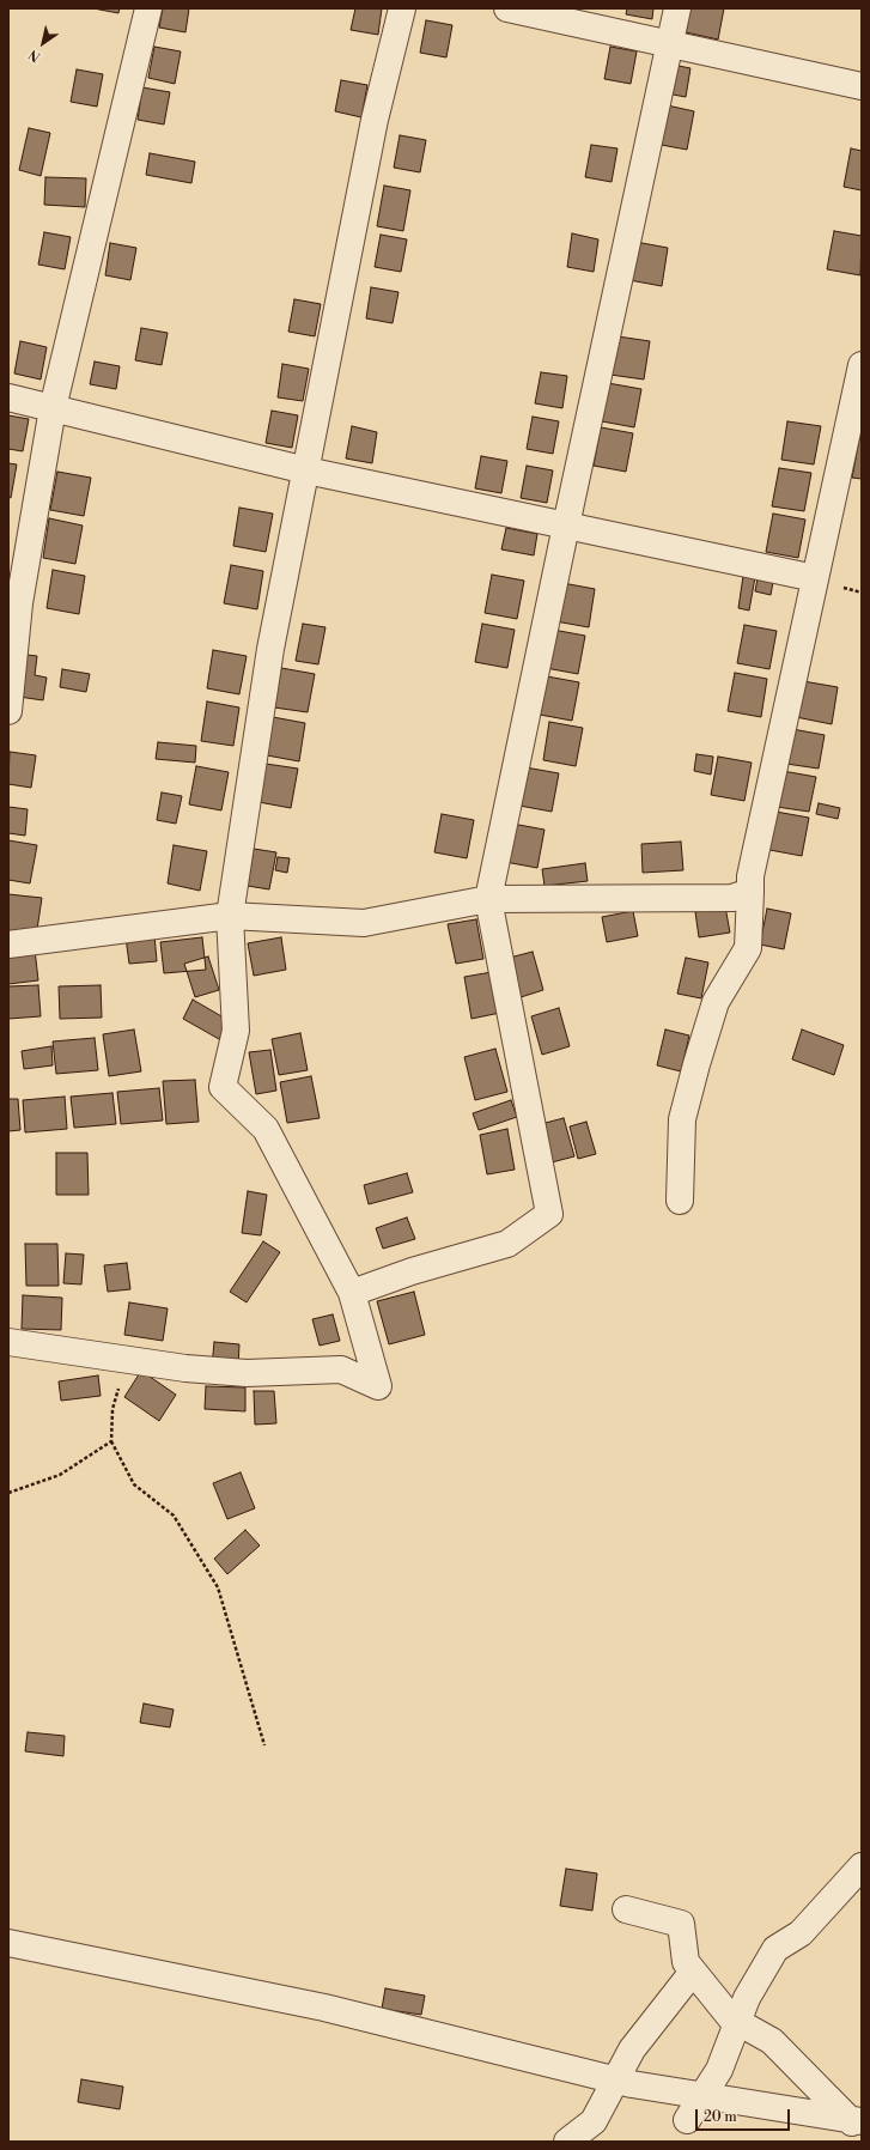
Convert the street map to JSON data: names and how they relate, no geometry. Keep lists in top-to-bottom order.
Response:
{
  "scale_bar": "20 m",
  "north": "bottom left"
}
